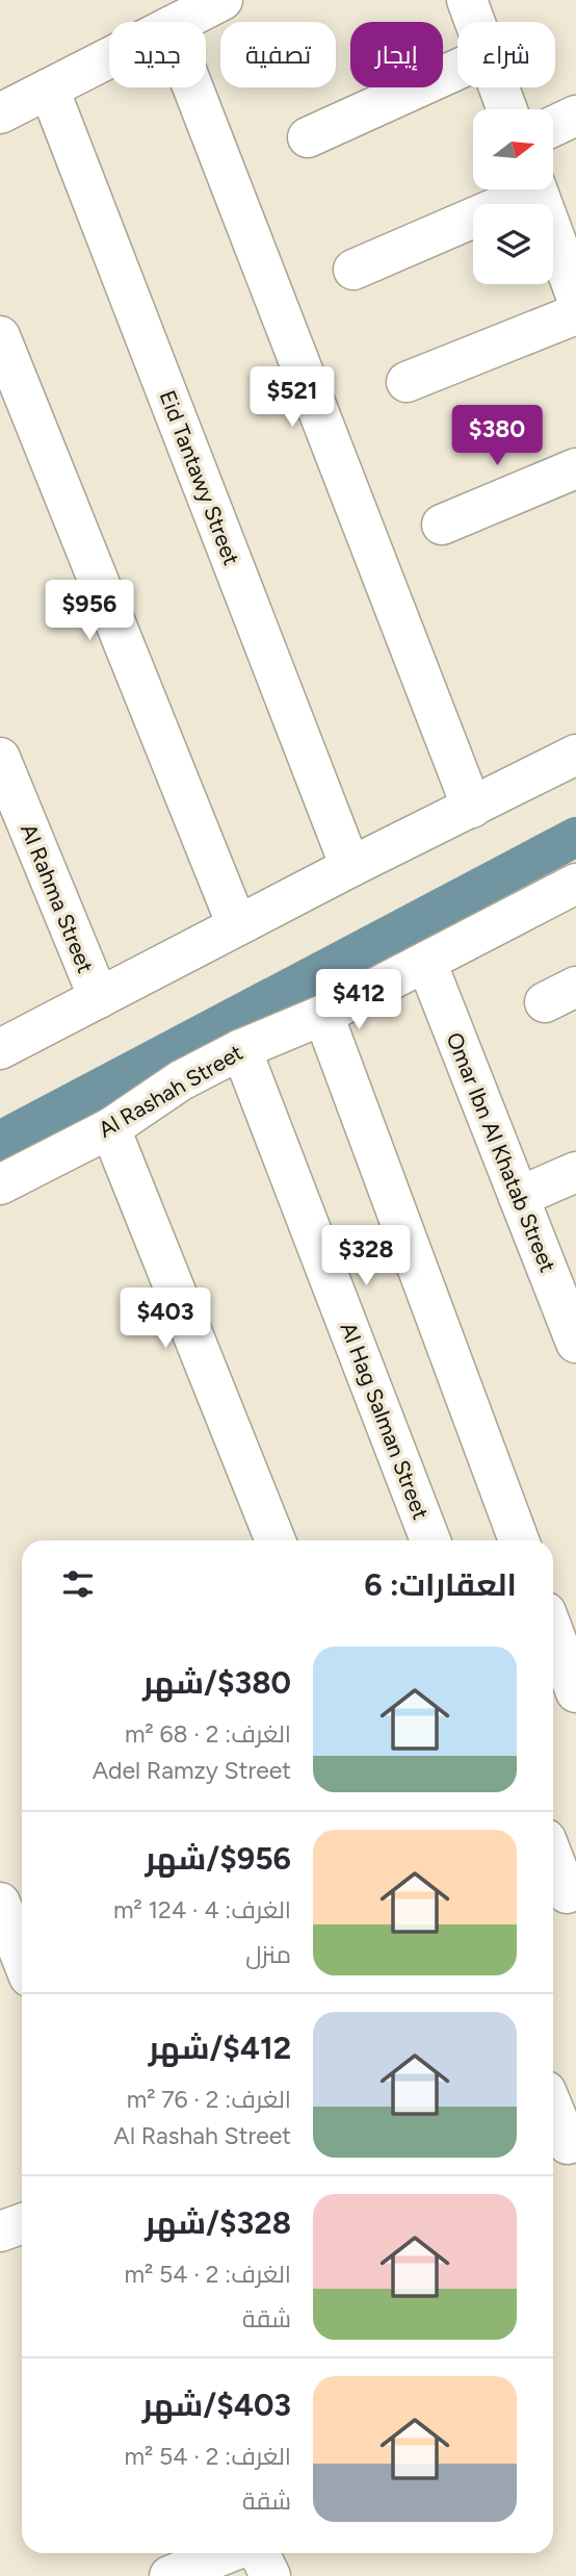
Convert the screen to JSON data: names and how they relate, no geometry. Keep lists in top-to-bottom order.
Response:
{
  "streets": {
    "street": [
      "Eid Tantawy Street",
      "Al Rahma Street",
      "Al Rashah Street",
      "Omar Ibn Al Khatab Street",
      "Al Hag Salman Street"
    ]
  },
  "crossings": [
    ["Al Rashah Street", "Omar Ibn Al Khatab Street"],
    ["Al Rashah Street", "Al Hag Salman Street"]
  ],
  "north": "right",
  "page": {
    "chip": [
      "شراء",
      "إيجار",
      "تصفية",
      "جديد"
    ],
    "price": [
      "$521",
      "$380",
      "$956",
      "$412",
      "$328",
      "$403"
    ],
    "heading": "العقارات: 6",
    "list": [
      {
        "name": "$380/شهر",
        "note": "الغرف: 2 · 68 m² · Adel Ramzy Street"
      },
      {
        "name": "$956/شهر",
        "note": "الغرف: 4 · 124 m² · منزل"
      },
      {
        "name": "$412/شهر",
        "note": "الغرف: 2 · 76 m² · Al Rashah Street"
      },
      {
        "name": "$328/شهر",
        "note": "الغرف: 2 · 54 m² · شقة"
      },
      {
        "name": "$403/شهر",
        "note": "الغرف: 2 · 54 m² · شقة"
      }
    ]
  }
}
